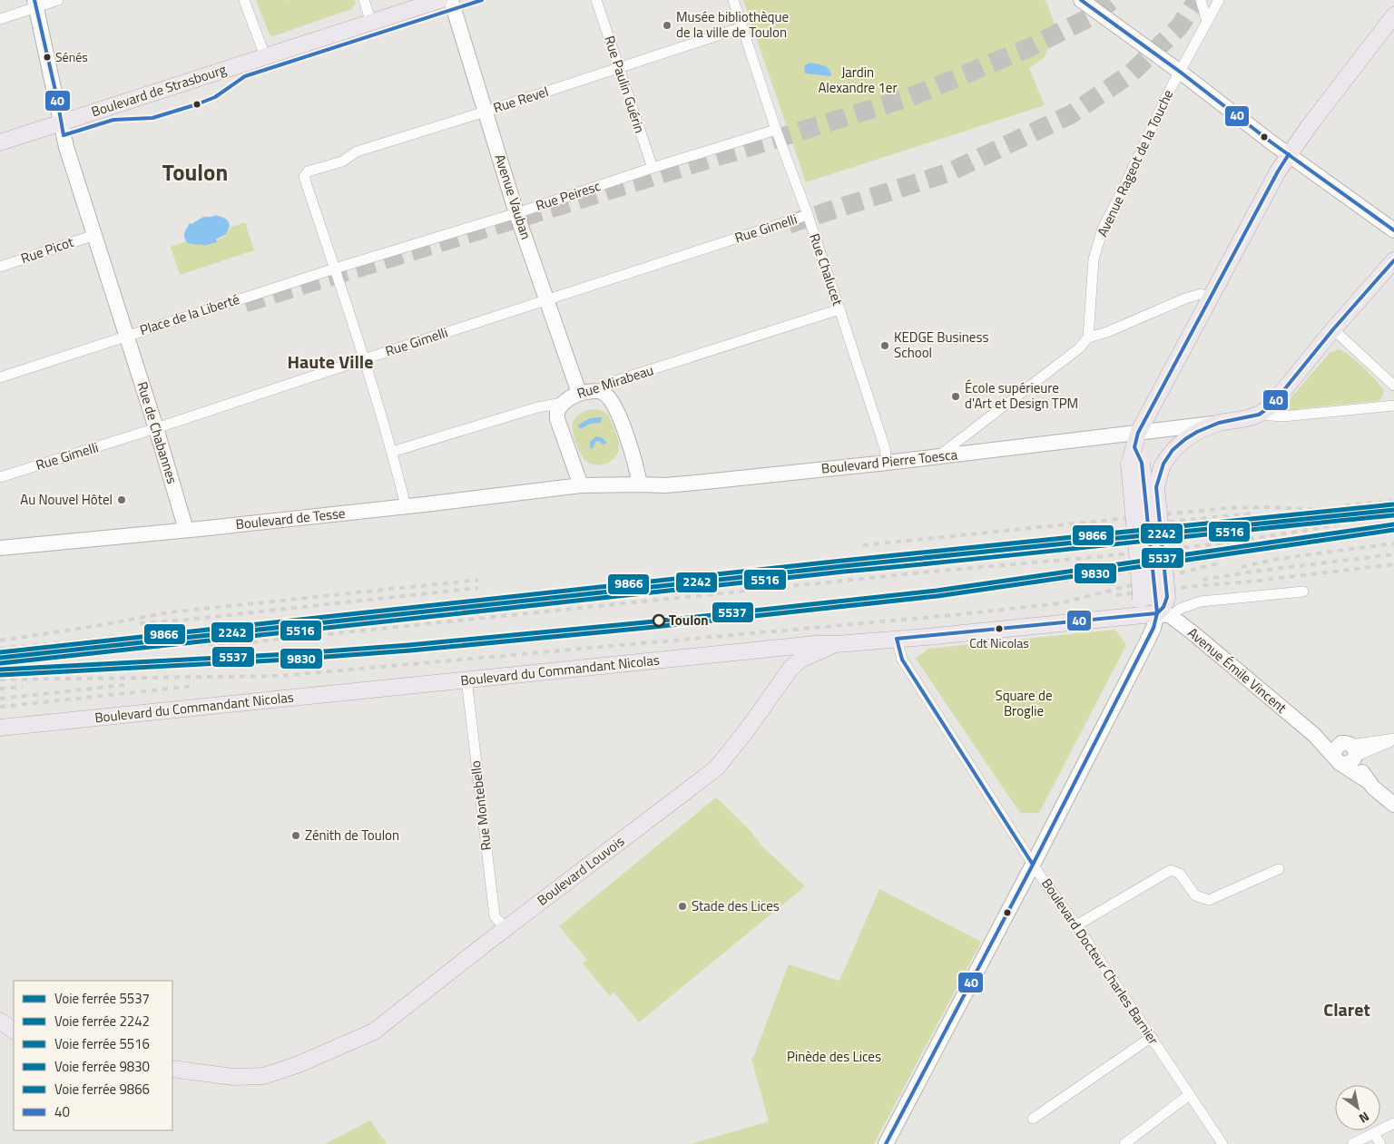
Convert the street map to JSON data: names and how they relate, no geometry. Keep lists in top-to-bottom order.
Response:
{
  "streets": {
    "main road": ["Boulevard de Strasbourg", "Boulevard du Commandant Nicolas", "Boulevard Louvois"],
    "street": [
      "Rue Paulin Guérin",
      "Rue Revel",
      "Avenue Rageot de la Touche",
      "Rue Peiresc",
      "Avenue Vauban",
      "Rue Gimelli",
      "Rue Picot",
      "Rue Chalucet",
      "Place de la Liberté",
      "Rue Mirabeau",
      "Rue de Chabannes",
      "Boulevard Pierre Toesca",
      "Boulevard de Tesse",
      "Avenue Émile Vincent",
      "Rue Montebello",
      "Boulevard Docteur Charles Barnier"
    ]
  },
  "crossings": [
    ["Rue Paulin Guérin", "Rue Revel"],
    ["Rue Paulin Guérin", "Rue Peiresc"],
    ["Boulevard de Strasbourg", "Place de la Liberté"],
    ["Rue Revel", "Rue Peiresc"],
    ["Rue Revel", "Avenue Vauban"],
    ["Rue Revel", "Rue Chalucet"],
    ["Rue Revel", "Place de la Liberté"],
    ["Rue Peiresc", "Avenue Vauban"],
    ["Rue Peiresc", "Rue Chalucet"],
    ["Rue Peiresc", "Place de la Liberté"],
    ["Avenue Vauban", "Rue Gimelli"],
    ["Avenue Vauban", "Rue Mirabeau"],
    ["Rue Gimelli", "Rue Chalucet"],
    ["Rue Gimelli", "Rue de Chabannes"],
    ["Rue Picot", "Place de la Liberté"],
    ["Rue Chalucet", "Rue Mirabeau"],
    ["Rue Chalucet", "Boulevard Pierre Toesca"],
    ["Place de la Liberté", "Rue de Chabannes"],
    ["Rue de Chabannes", "Boulevard de Tesse"],
    ["Boulevard Pierre Toesca", "Boulevard de Tesse"],
    ["Boulevard du Commandant Nicolas", "Avenue Émile Vincent"],
    ["Boulevard du Commandant Nicolas", "Rue Montebello"],
    ["Boulevard du Commandant Nicolas", "Boulevard Louvois"],
    ["Boulevard du Commandant Nicolas", "Boulevard Docteur Charles Barnier"],
    ["Rue Montebello", "Boulevard Louvois"]
  ],
  "districts": ["Toulon", "Haute Ville", "Claret"],
  "parks": ["Jardin Alexandre 1er", "Square de Broglie", "Pinède des Lices"],
  "places": [
    "Musée bibliothèque de la ville de Toulon",
    "Sénés",
    "KEDGE Business School",
    "École supérieure d'Art et Design TPM",
    "Au Nouvel Hôtel",
    "Toulon",
    "Cdt Nicolas",
    "Zénith de Toulon",
    "Stade des Lices"
  ],
  "lines": [
    "transit line 40",
    "rail line 9866",
    "rail line 2242",
    "rail line 5516",
    "rail line 5537",
    "rail line 9830"
  ],
  "legend": [
    "Voie ferrée 5537",
    "Voie ferrée 2242",
    "Voie ferrée 5516",
    "Voie ferrée 9830",
    "Voie ferrée 9866",
    "40"
  ],
  "north": "bottom right"
}
